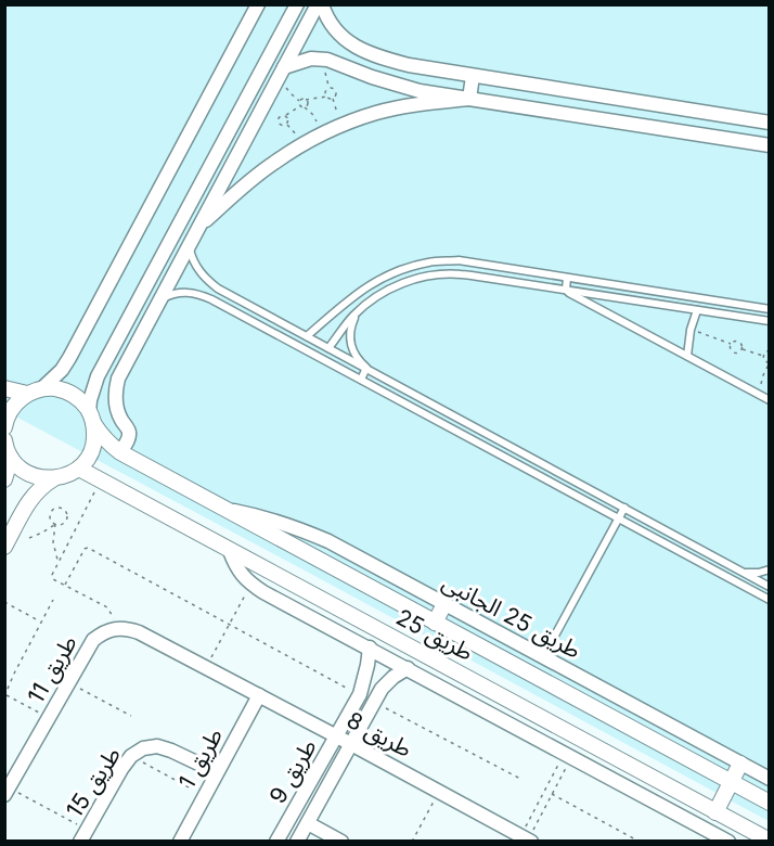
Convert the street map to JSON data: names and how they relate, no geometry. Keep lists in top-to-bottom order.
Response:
{
  "streets": {
    "street": [
      "طريق 25 الجانبى",
      "طريق 25",
      "طريق 11",
      "طريق 8",
      "طريق 1",
      "طريق 9",
      "طريق 15"
    ]
  },
  "crossings": [
    ["طريق 25 الجانبى", "طريق 25"],
    ["طريق 8", "طريق 1"],
    ["طريق 8", "طريق 9"],
    ["طريق 1", "طريق 15"]
  ]
}
